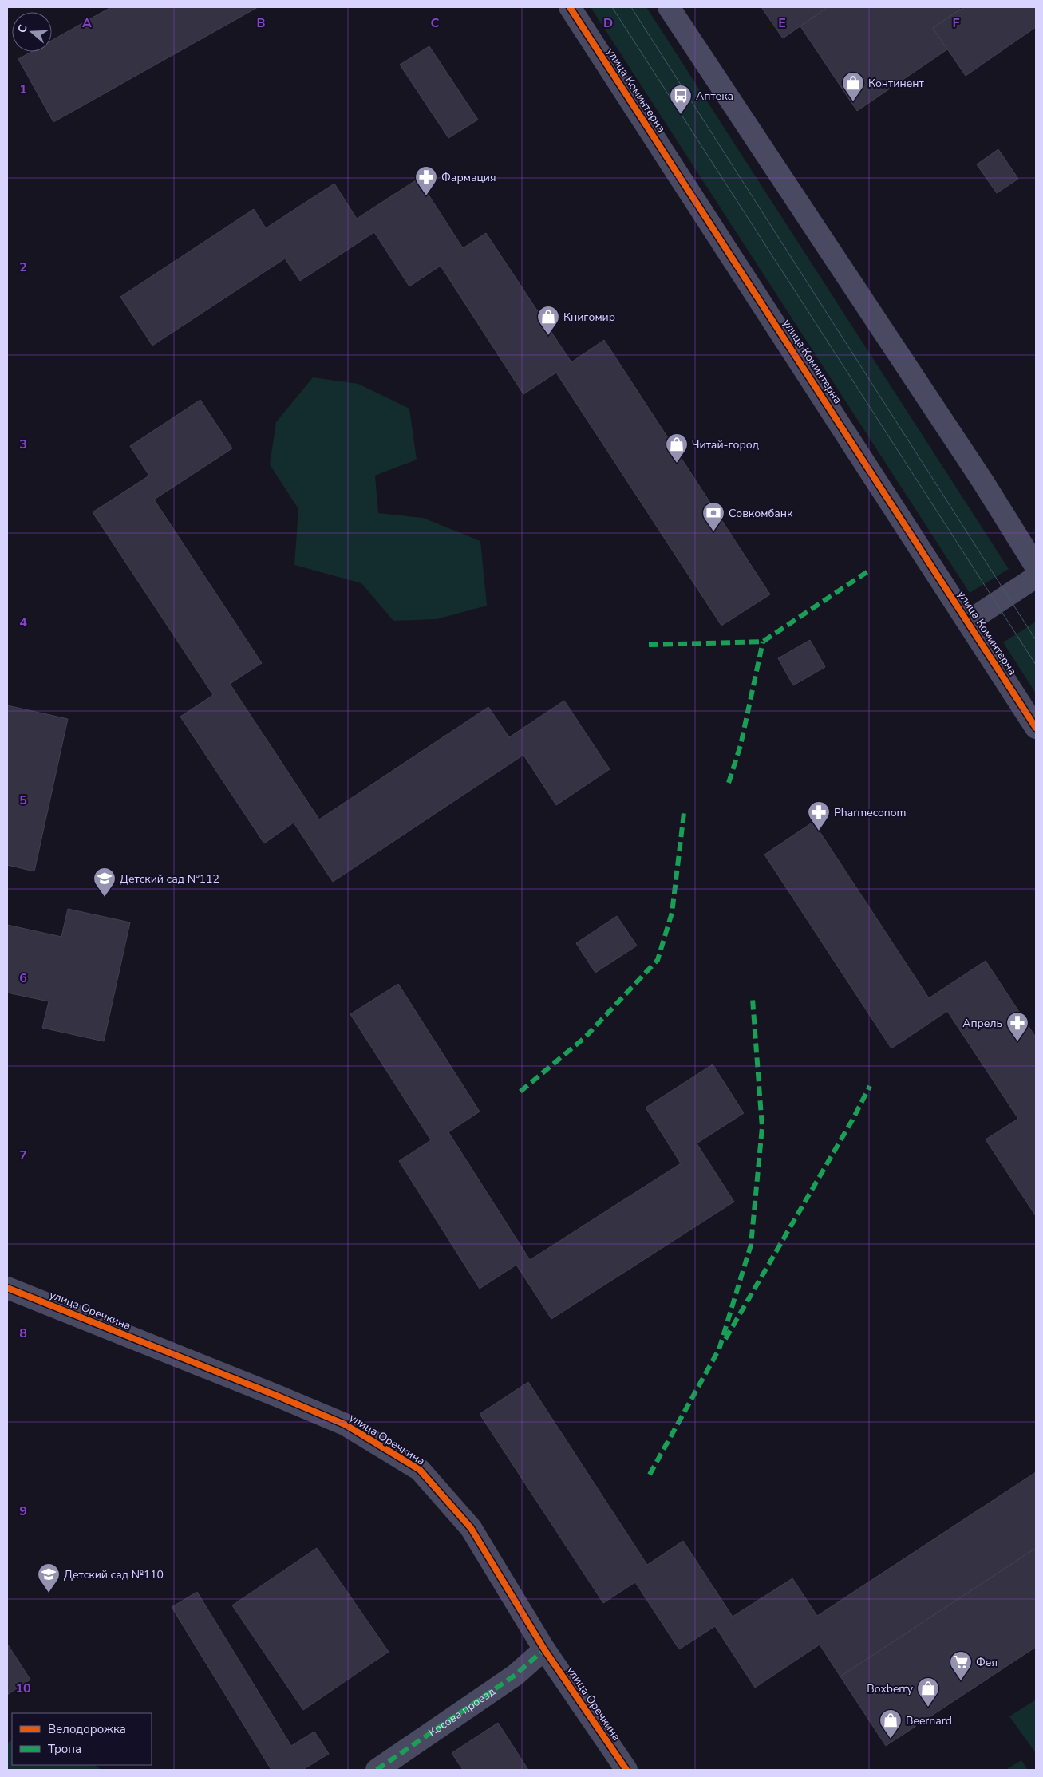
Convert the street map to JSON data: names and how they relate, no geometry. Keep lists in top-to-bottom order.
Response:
{
  "streets": {
    "street": ["улица Коминтерна", "улица Оречкина", "Косова проезд"]
  },
  "crossings": [
    ["улица Оречкина", "Косова проезд"]
  ],
  "places": {
    "shop": [
      "Континент",
      "Книгомир",
      "Читай-город",
      "Boxberry",
      "Beernard"
    ],
    "bus stop": ["Аптека"],
    "pharmacy": ["Фармация", "Pharmeconom", "Апрель"],
    "bank": ["Совкомбанк"],
    "school or university": ["Детский сад №112", "Детский сад №110"],
    "supermarket": ["Фея"]
  },
  "legend": ["Велодорожка", "Тропа"],
  "north": "left",
  "grid": {
    "columns": [
      "A",
      "B",
      "C",
      "D",
      "E",
      "F"
    ],
    "rows": [
      "1",
      "2",
      "3",
      "4",
      "5",
      "6",
      "7",
      "8",
      "9",
      "10"
    ]
  }
}
